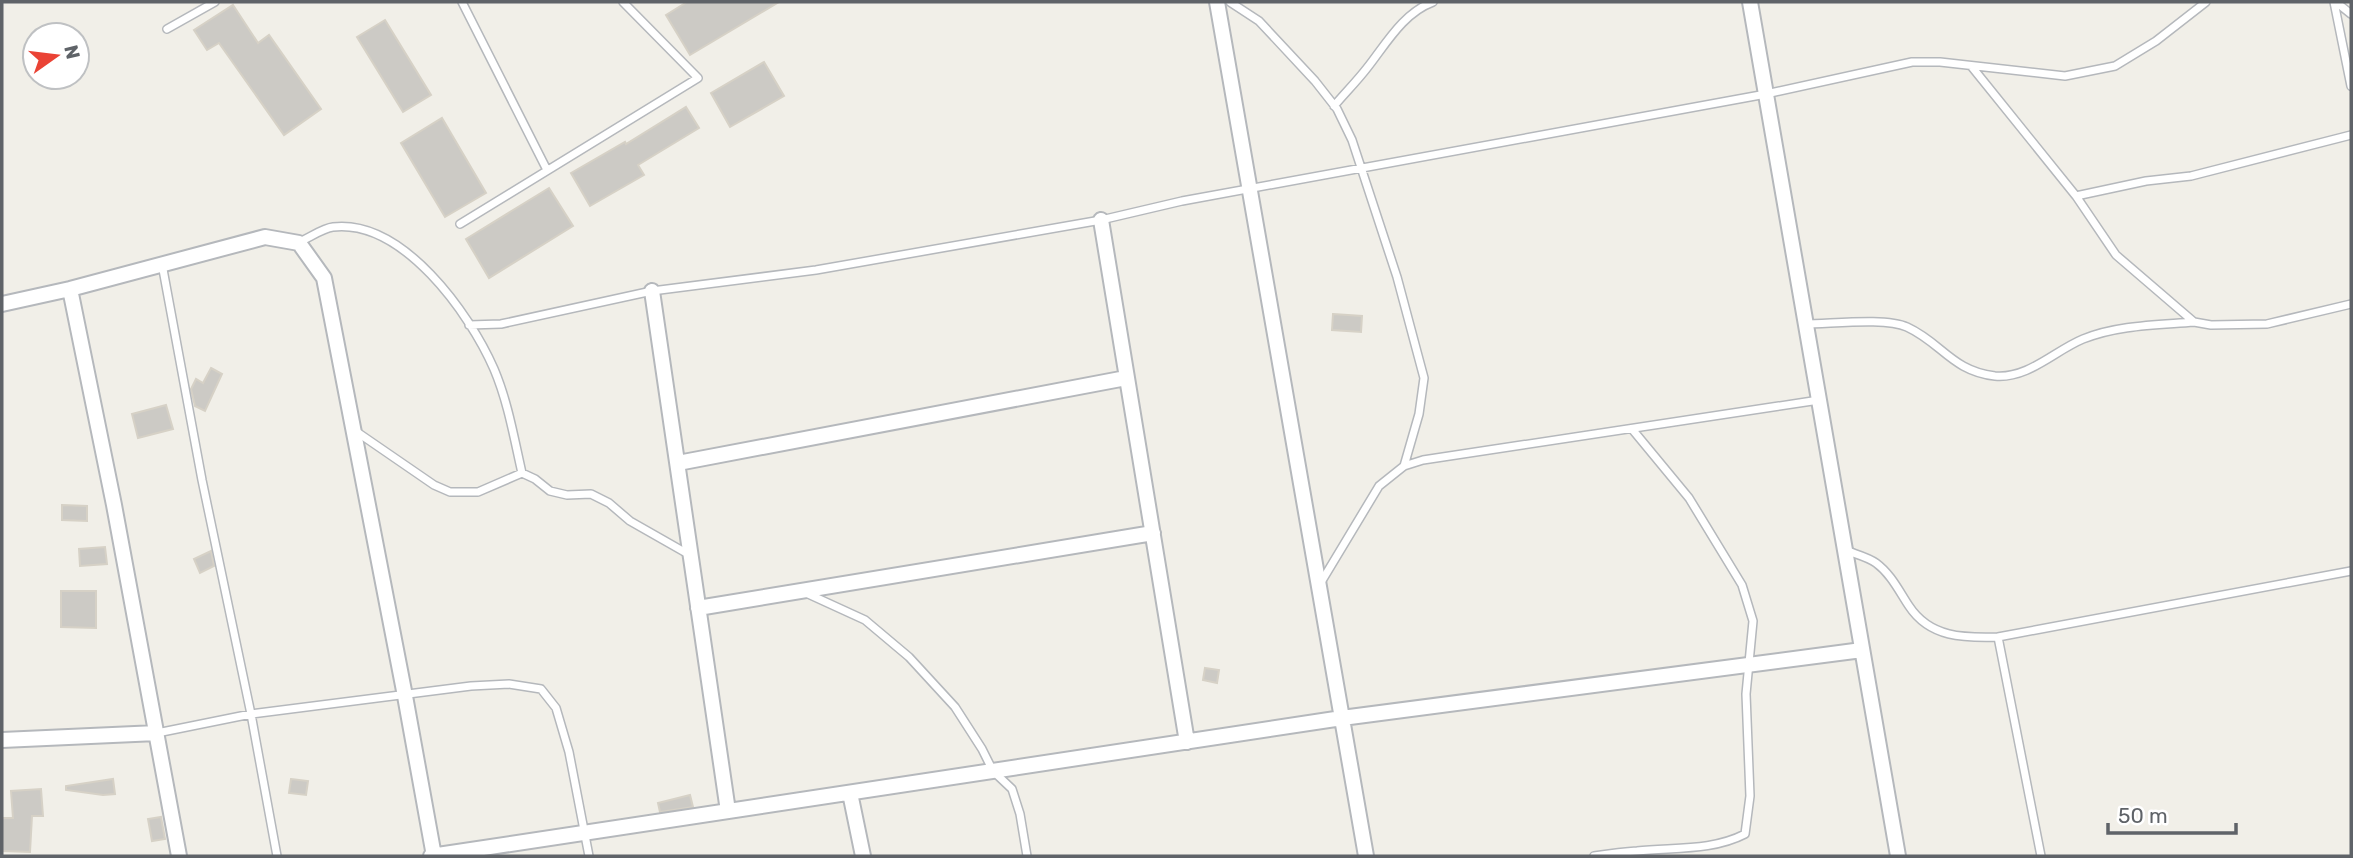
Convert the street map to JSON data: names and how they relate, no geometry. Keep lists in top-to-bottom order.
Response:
{
  "scale_bar": "50 m",
  "north": "right"
}
